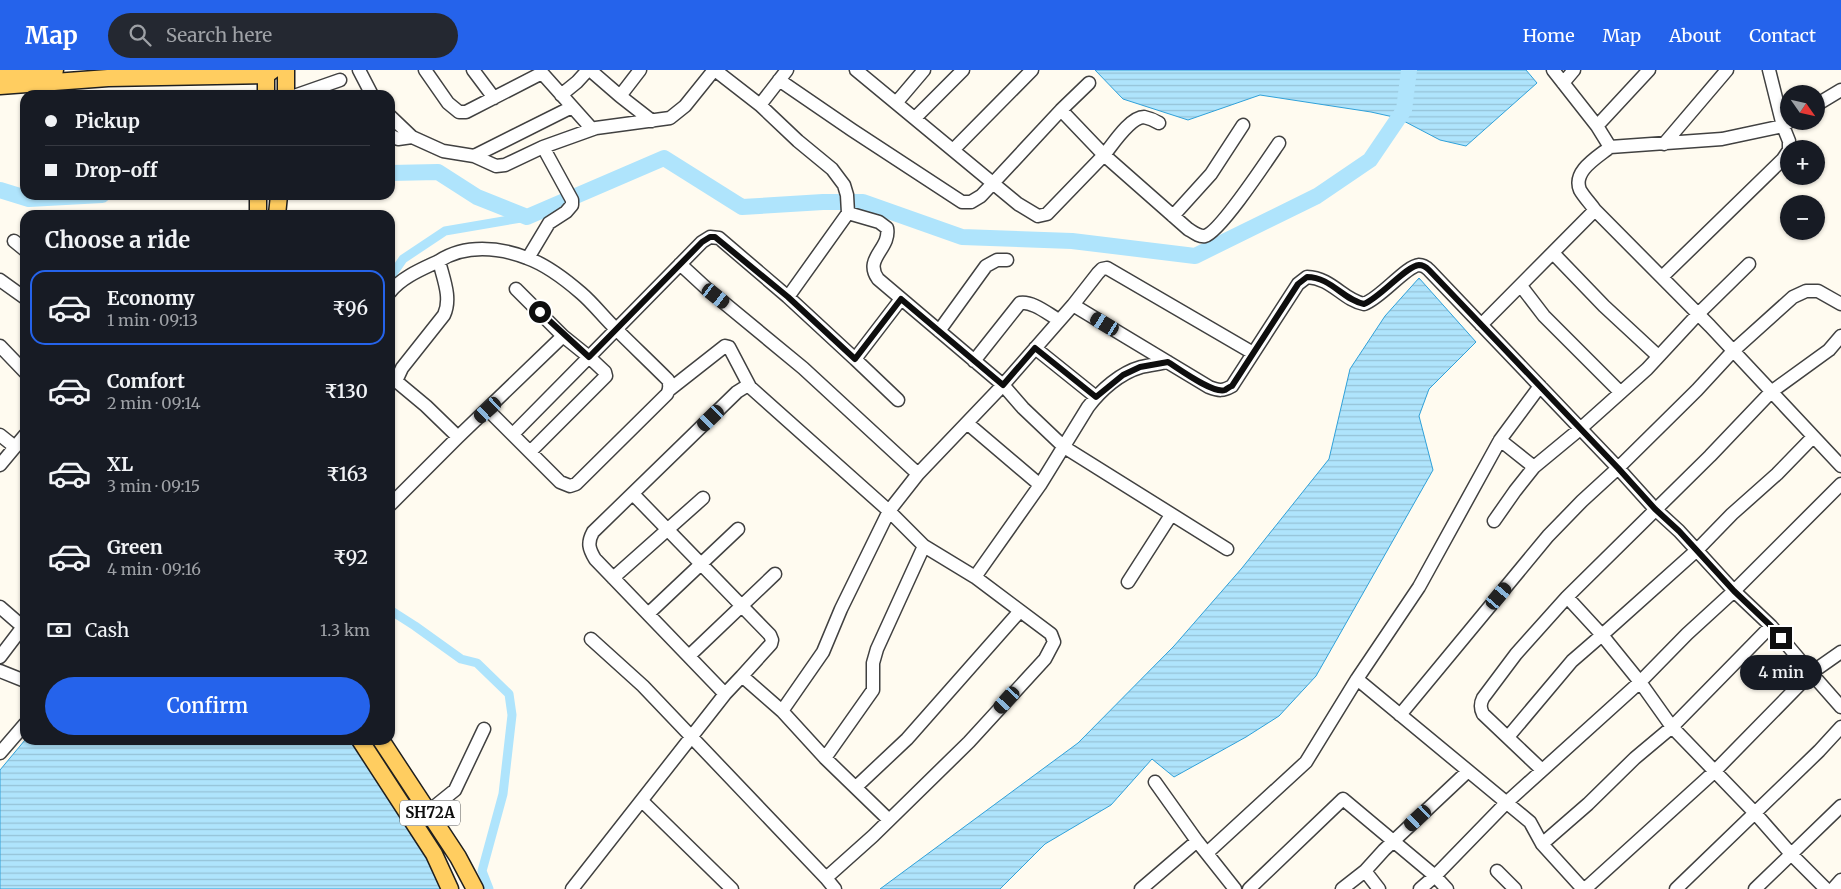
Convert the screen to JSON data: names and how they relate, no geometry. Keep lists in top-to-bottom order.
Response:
{
  "streets": {
    "main road": ["SH72A"]
  },
  "north": "bottom right",
  "page": {
    "header": "Map",
    "search": "Search here",
    "nav": [
      "Home",
      "Map",
      "About",
      "Contact"
    ],
    "map_buttons": ["+", "−"],
    "banner": ["Pickup", "Drop-off"],
    "heading": "Choose a ride",
    "list": [
      {
        "name": "Economy",
        "note": "1 min · 09:13",
        "value": "₹96"
      },
      {
        "name": "Comfort",
        "note": "2 min · 09:14",
        "value": "₹130"
      },
      {
        "name": "XL",
        "note": "3 min · 09:15",
        "value": "₹163"
      },
      {
        "name": "Green",
        "note": "4 min · 09:16",
        "value": "₹92"
      }
    ],
    "pay": ["Cash", "1.3 km"],
    "bubble": "4 min",
    "buttons": "Confirm"
  }
}
